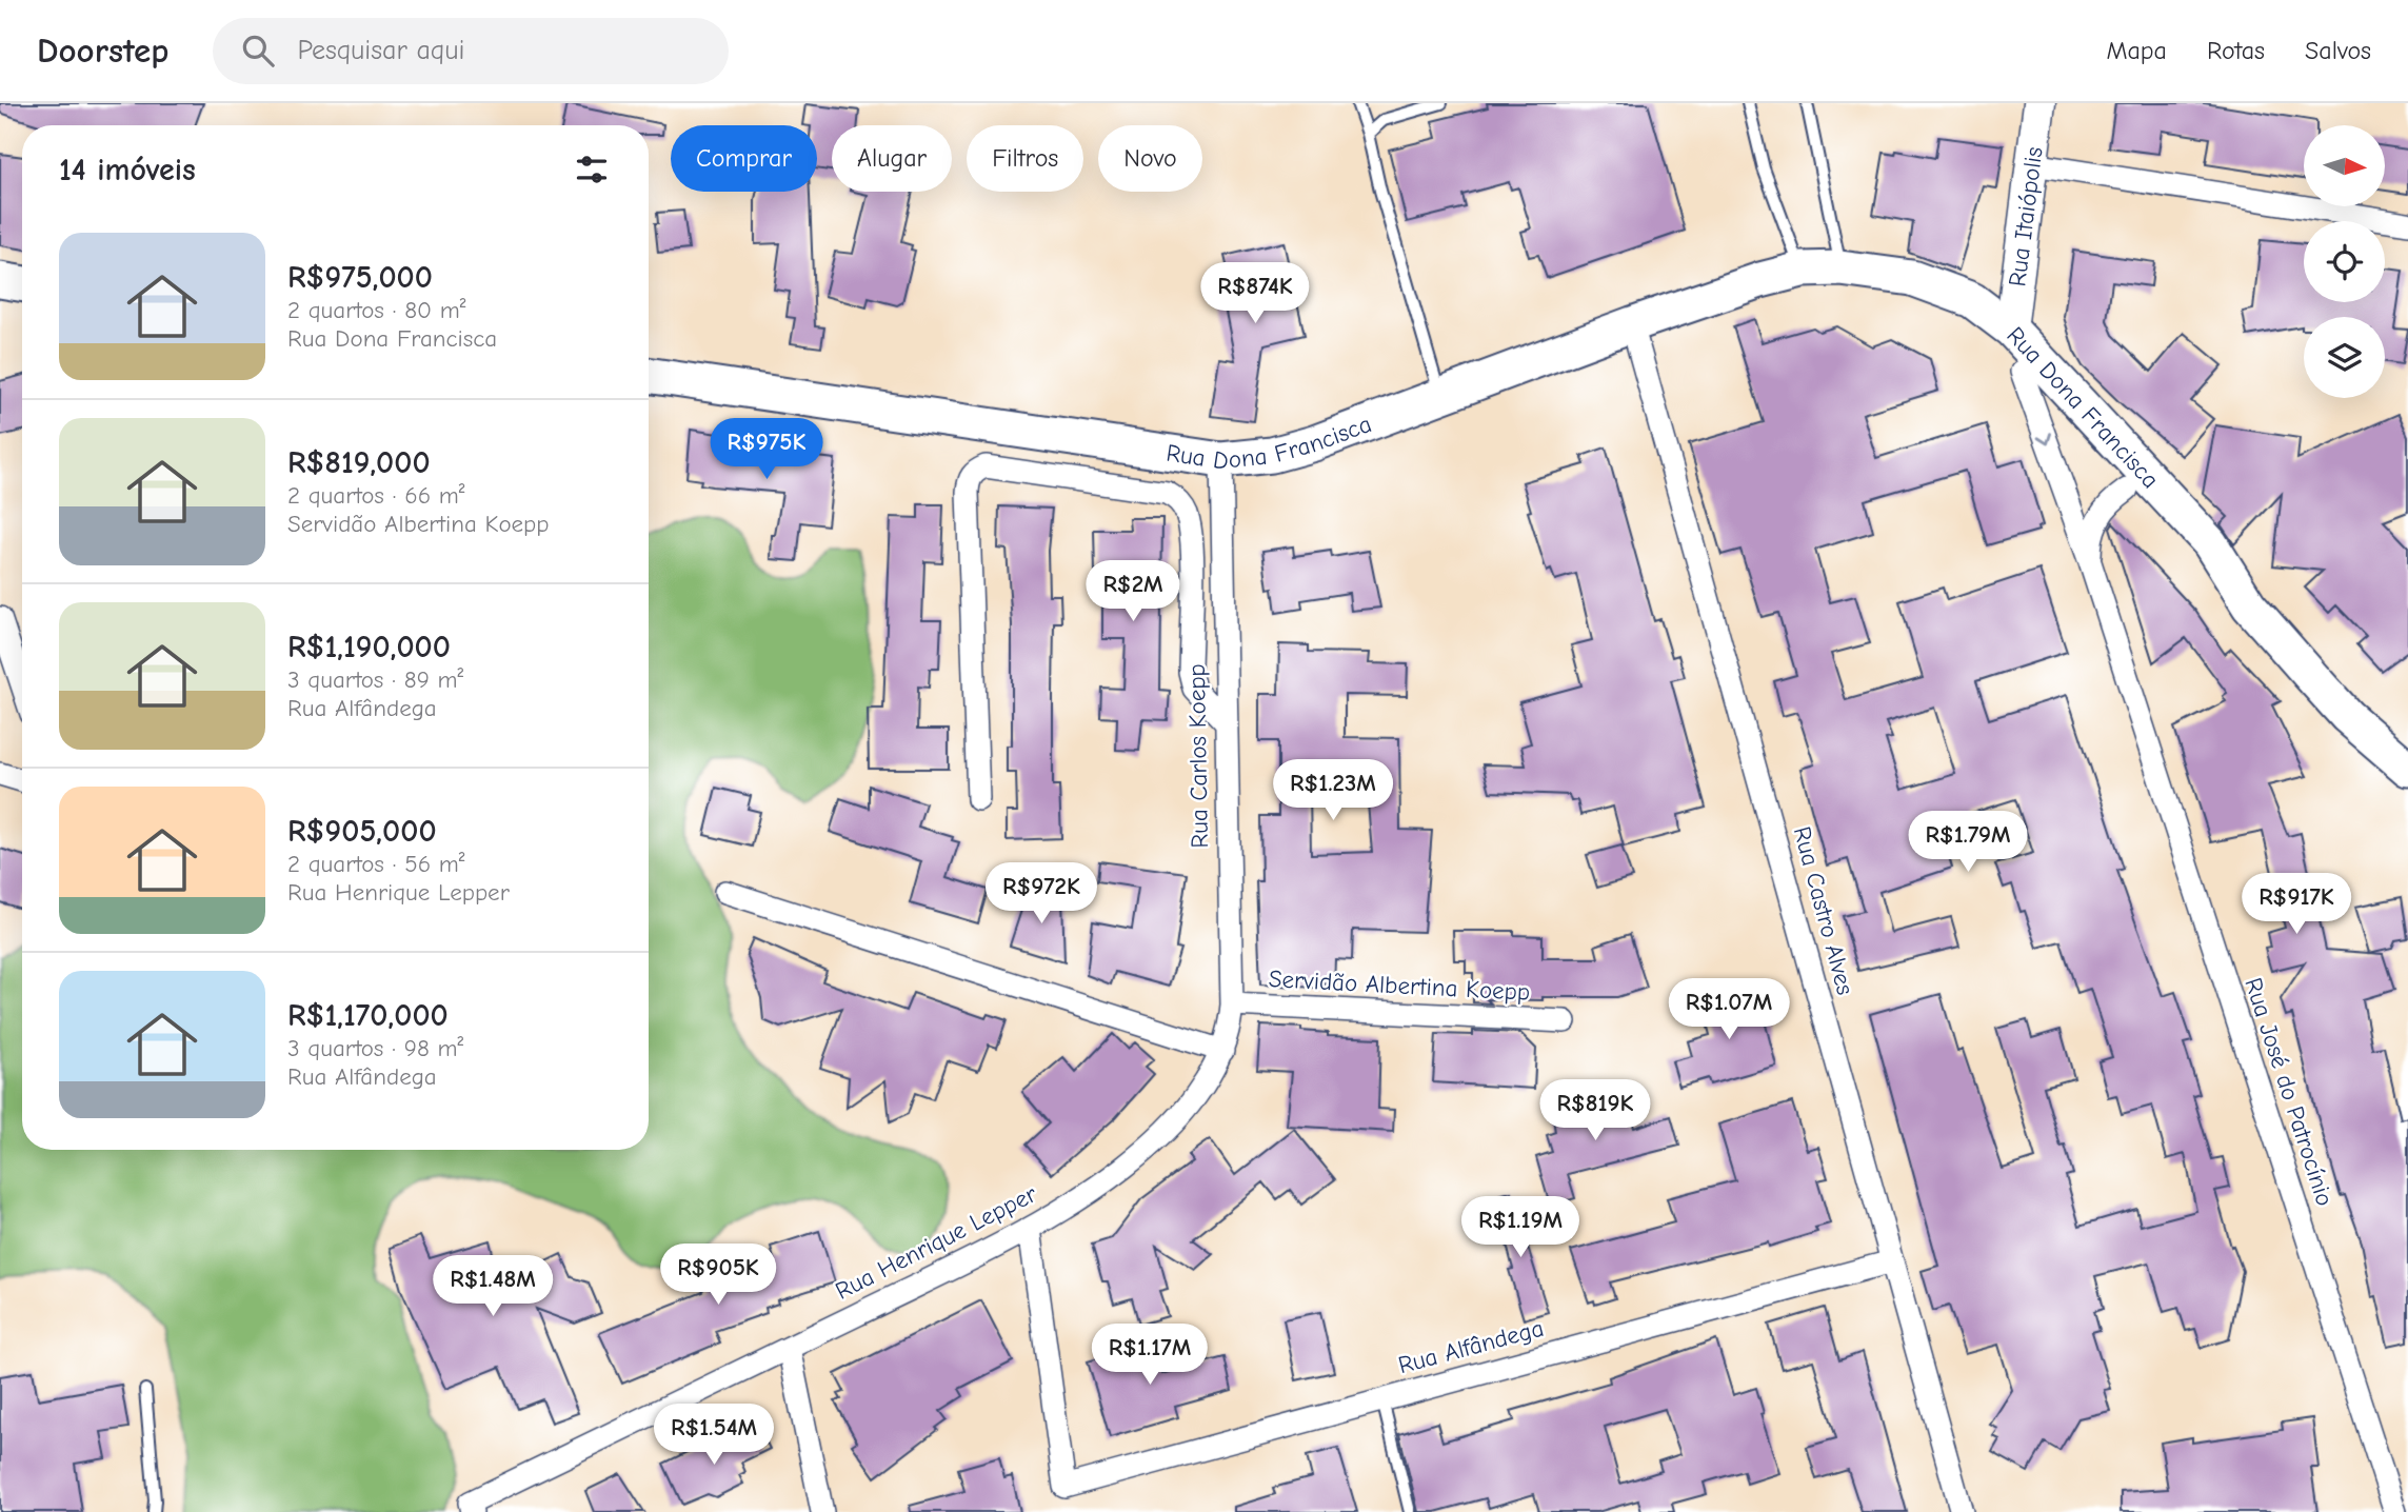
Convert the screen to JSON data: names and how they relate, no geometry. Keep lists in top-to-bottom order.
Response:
{
  "streets": {
    "main road": ["Rua Itaiópolis", "Rua Dona Francisca"],
    "street": [
      "Rua Carlos Koepp",
      "Rua Castro Alves",
      "Servidão Albertina Koepp",
      "Rua José do Patrocínio",
      "Rua Henrique Lepper",
      "Rua Alfândega"
    ]
  },
  "crossings": [
    ["Rua Itaiópolis", "Rua Dona Francisca"],
    ["Rua Dona Francisca", "Rua Carlos Koepp"],
    ["Rua Dona Francisca", "Rua Castro Alves"],
    ["Rua Dona Francisca", "Rua José do Patrocínio"],
    ["Rua Carlos Koepp", "Servidão Albertina Koepp"],
    ["Rua Carlos Koepp", "Rua Henrique Lepper"],
    ["Rua Castro Alves", "Rua Alfândega"],
    ["Rua Henrique Lepper", "Rua Alfândega"]
  ],
  "north": "right",
  "page": {
    "header": "Doorstep",
    "search": "Pesquisar aqui",
    "nav": ["Mapa", "Rotas", "Salvos"],
    "chip": [
      "Comprar",
      "Alugar",
      "Filtros",
      "Novo"
    ],
    "heading": "14 imóveis",
    "list": [
      {
        "name": "R$975,000",
        "note": "2 quartos · 80 m² · Rua Dona Francisca"
      },
      {
        "name": "R$819,000",
        "note": "2 quartos · 66 m² · Servidão Albertina Koepp"
      },
      {
        "name": "R$1,190,000",
        "note": "3 quartos · 89 m² · Rua Alfândega"
      },
      {
        "name": "R$905,000",
        "note": "2 quartos · 56 m² · Rua Henrique Lepper"
      },
      {
        "name": "R$1,170,000",
        "note": "3 quartos · 98 m² · Rua Alfândega"
      }
    ],
    "price": [
      "R$874K",
      "R$975K",
      "R$2M",
      "R$1.23M",
      "R$1.79M",
      "R$972K",
      "R$917K",
      "R$1.07M",
      "R$819K",
      "R$1.19M",
      "R$905K",
      "R$1.48M",
      "R$1.17M",
      "R$1.54M"
    ]
  }
}
